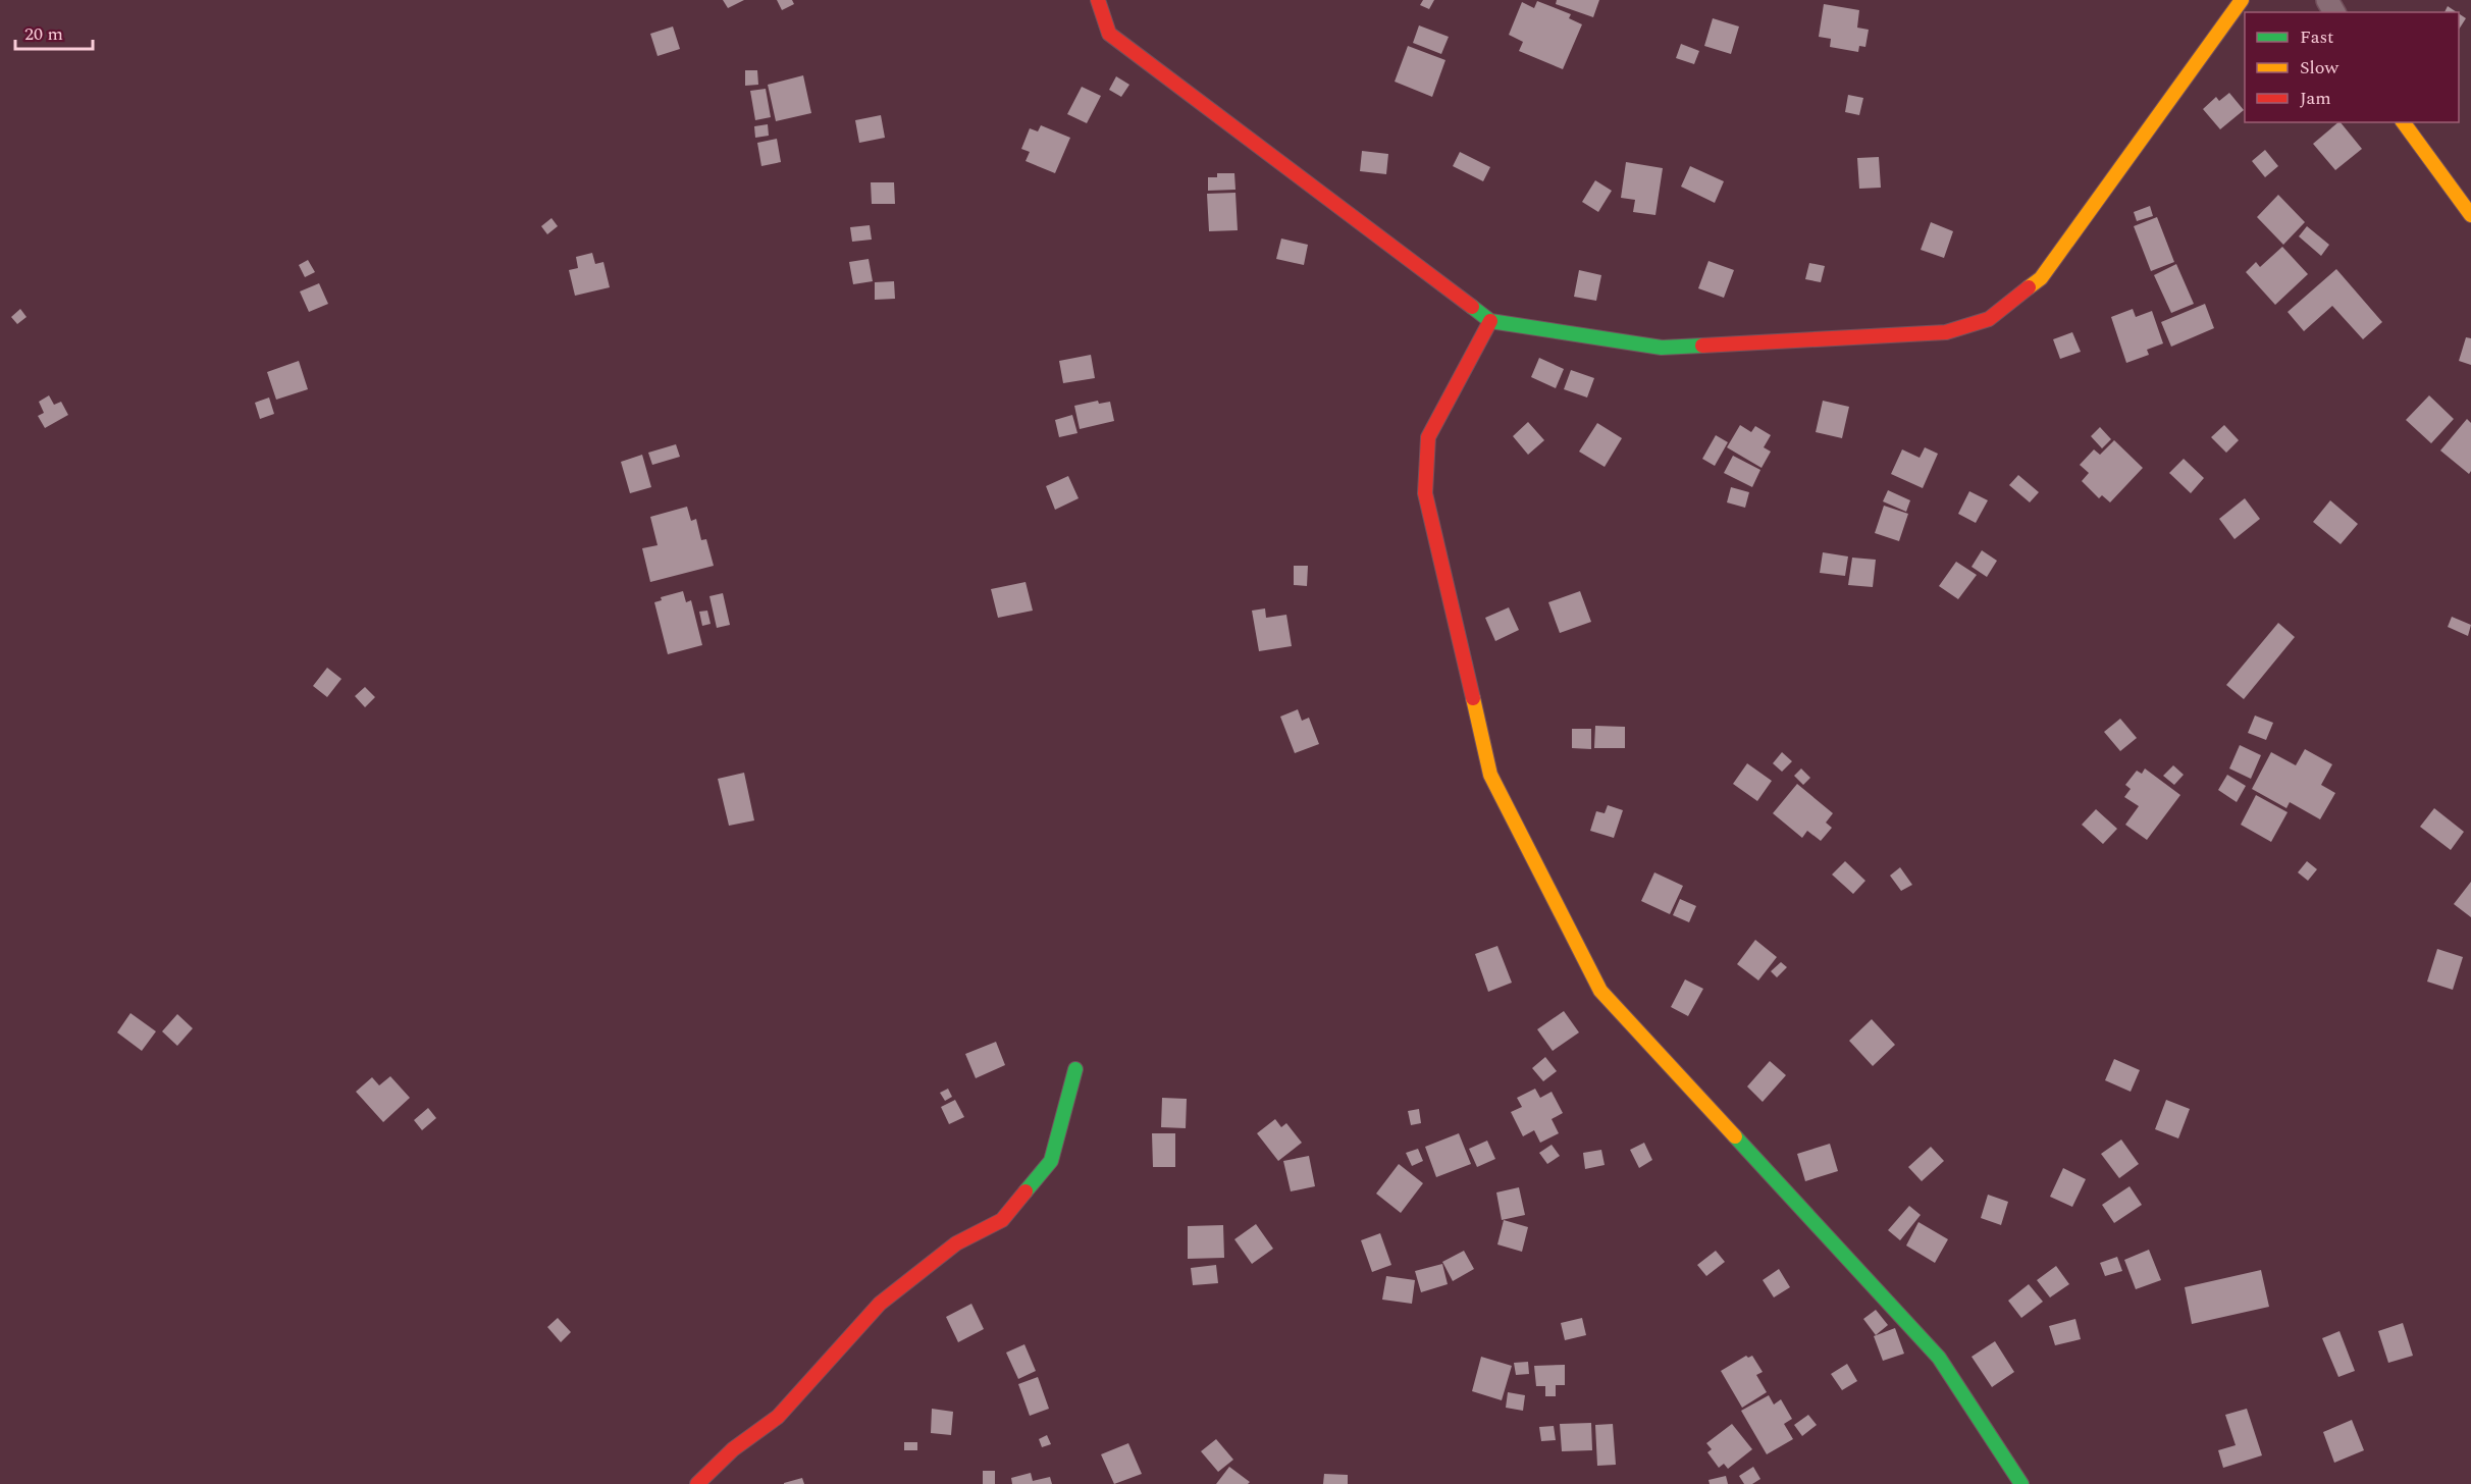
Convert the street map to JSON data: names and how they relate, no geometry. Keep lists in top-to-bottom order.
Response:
{
  "legend": ["Fast", "Slow", "Jam"],
  "scale_bar": "20 m"
}
